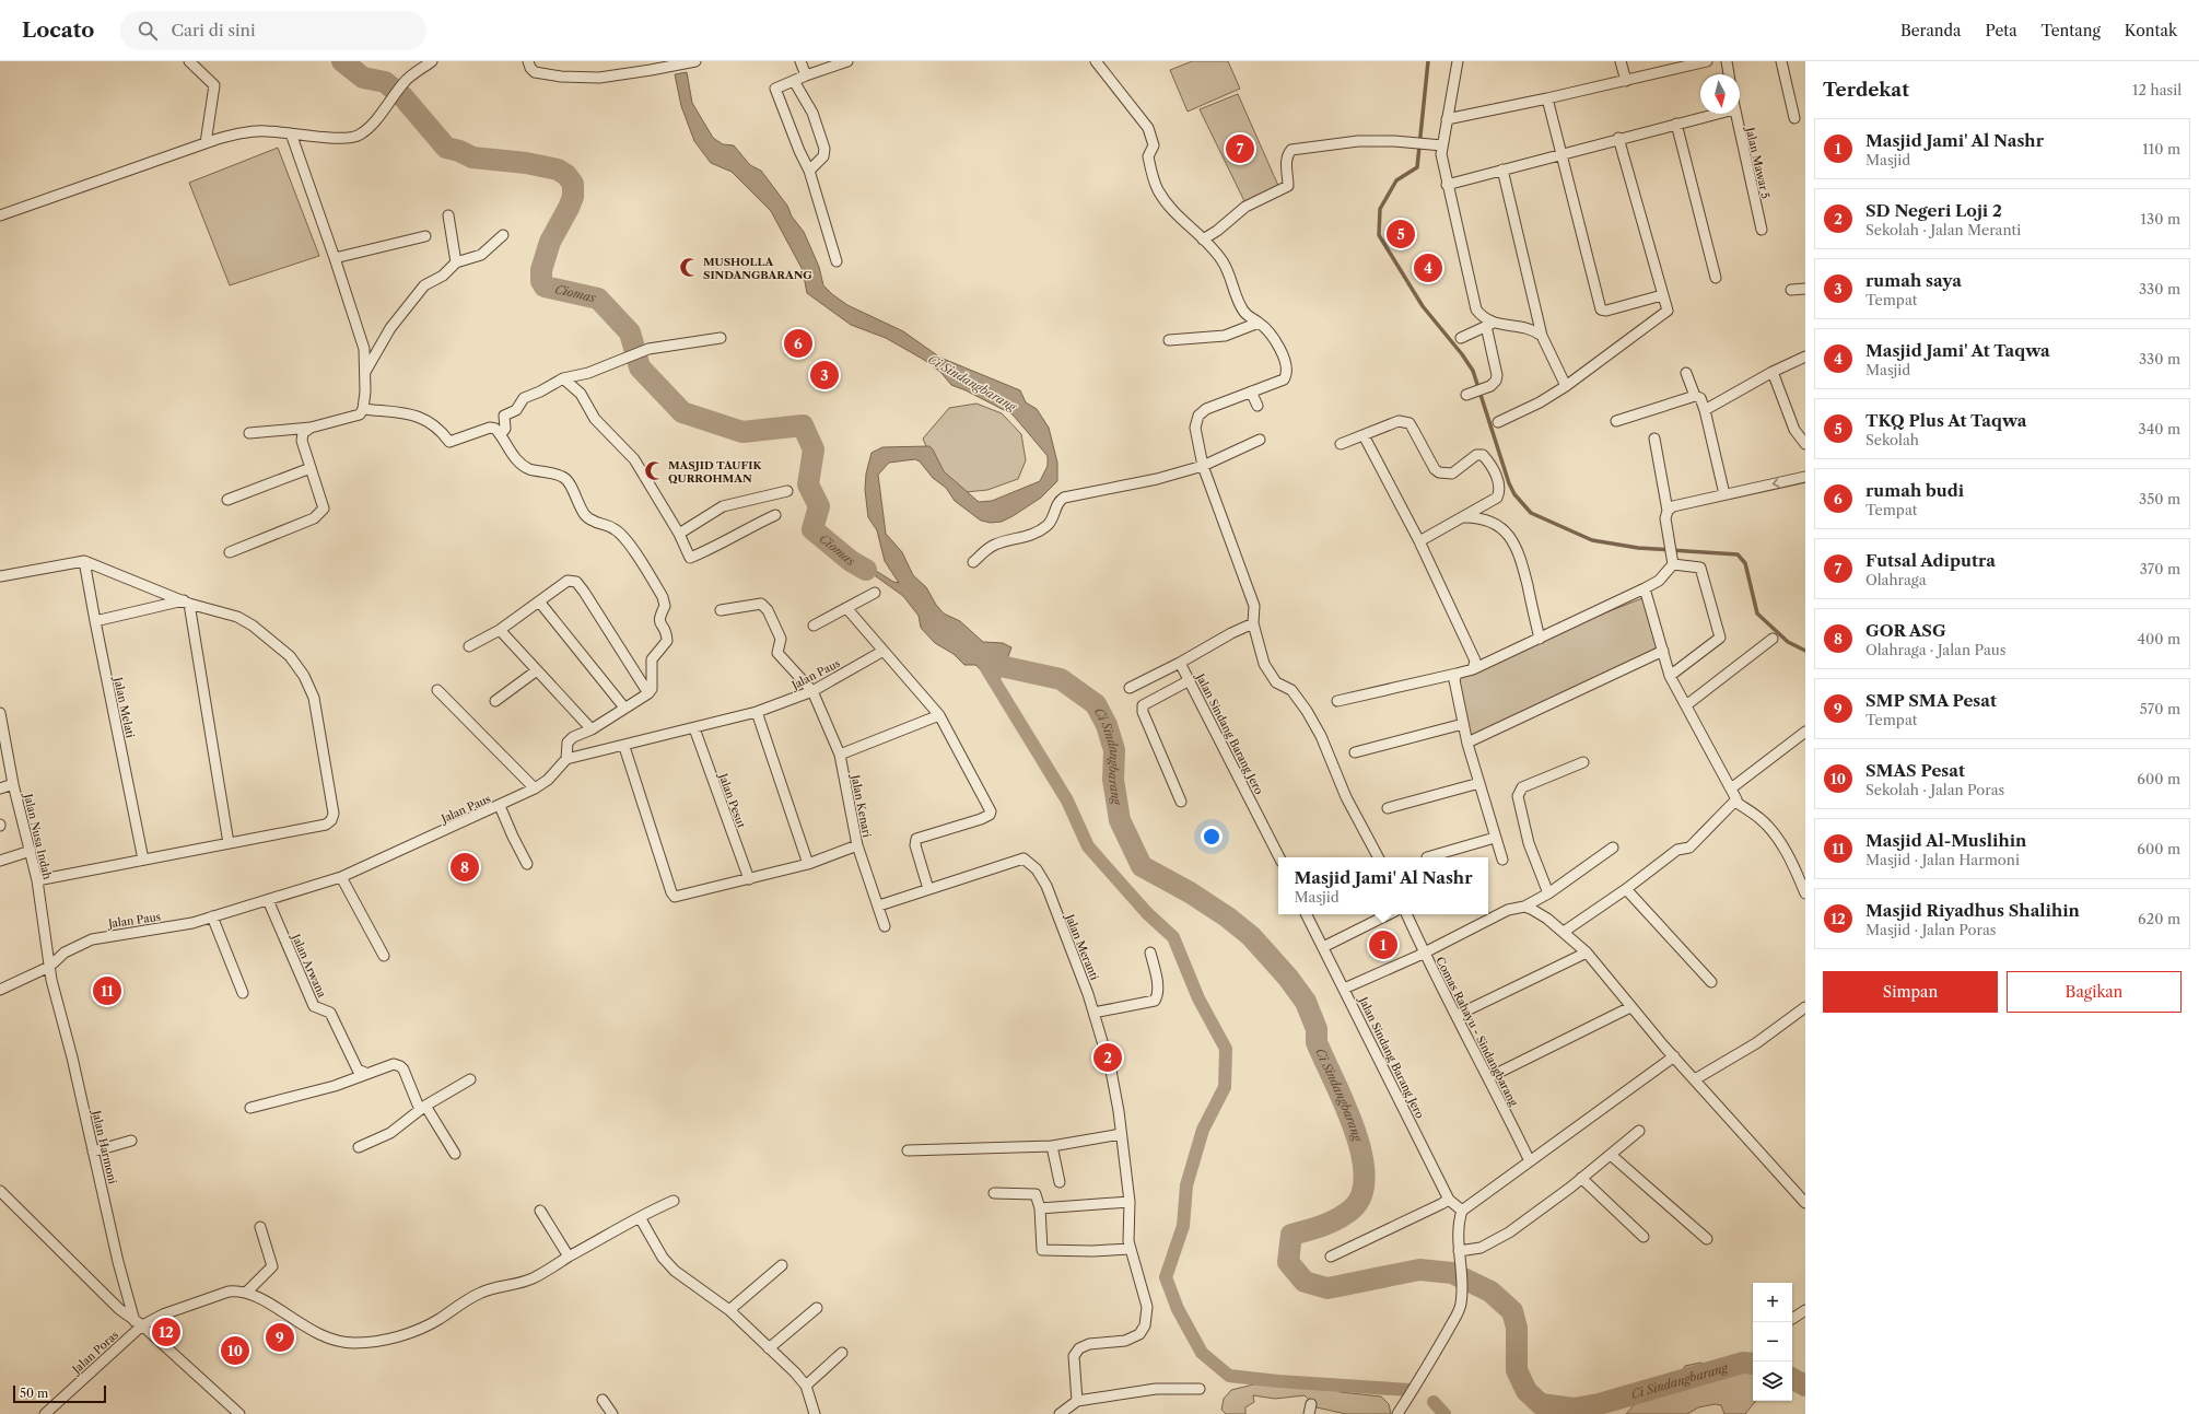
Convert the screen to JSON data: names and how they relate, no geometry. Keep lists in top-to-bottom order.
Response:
{
  "streets": {
    "street": [
      "Jalan Mawar 5",
      "Jalan Paus",
      "Jalan Melati",
      "Jalan Sindang Barang Jero",
      "Jalan Pesut",
      "Jalan Kenari",
      "Jalan Nusa Indah",
      "Jalan Meranti",
      "Jalan Arwana",
      "Comas Rahayu - Sindangbarang",
      "Jalan Harmoni",
      "Jalan Poras"
    ]
  },
  "crossings": [
    ["Jalan Paus", "Jalan Pesut"],
    ["Jalan Paus", "Jalan Kenari"],
    ["Jalan Paus", "Jalan Nusa Indah"],
    ["Jalan Paus", "Jalan Arwana"],
    ["Jalan Kenari", "Jalan Meranti"],
    ["Jalan Nusa Indah", "Jalan Harmoni"],
    ["Jalan Harmoni", "Jalan Poras"]
  ],
  "water": ["Ciomas", "Ci Sindangbarang"],
  "places": {
    "mosque": ["MUSHOLLA SINDANGBARANG", "MASJID TAUFIK QURROHMAN"]
  },
  "scale_bar": "50 m",
  "north": "bottom",
  "page": {
    "header": "Locato",
    "search": "Cari di sini",
    "nav": [
      "Beranda",
      "Peta",
      "Tentang",
      "Kontak"
    ],
    "heading": ["Terdekat", "12 hasil"],
    "list": [
      {
        "mark": "1",
        "name": "Masjid Jami' Al Nashr",
        "note": "Masjid",
        "value": "110 m"
      },
      {
        "mark": "2",
        "name": "SD Negeri Loji 2",
        "note": "Sekolah · Jalan Meranti",
        "value": "130 m"
      },
      {
        "mark": "3",
        "name": "rumah saya",
        "note": "Tempat",
        "value": "330 m"
      },
      {
        "mark": "4",
        "name": "Masjid Jami' At Taqwa",
        "note": "Masjid",
        "value": "330 m"
      },
      {
        "mark": "5",
        "name": "TKQ Plus At Taqwa",
        "note": "Sekolah",
        "value": "340 m"
      },
      {
        "mark": "6",
        "name": "rumah budi",
        "note": "Tempat",
        "value": "350 m"
      },
      {
        "mark": "7",
        "name": "Futsal Adiputra",
        "note": "Olahraga",
        "value": "370 m"
      },
      {
        "mark": "8",
        "name": "GOR ASG",
        "note": "Olahraga · Jalan Paus",
        "value": "400 m"
      },
      {
        "mark": "9",
        "name": "SMP SMA Pesat",
        "note": "Tempat",
        "value": "570 m"
      },
      {
        "mark": "10",
        "name": "SMAS Pesat",
        "note": "Sekolah · Jalan Poras",
        "value": "600 m"
      },
      {
        "mark": "11",
        "name": "Masjid Al-Muslihin",
        "note": "Masjid · Jalan Harmoni",
        "value": "600 m"
      },
      {
        "mark": "12",
        "name": "Masjid Riyadhus Shalihin",
        "note": "Masjid · Jalan Poras",
        "value": "620 m"
      }
    ],
    "pins": [
      "7",
      "5",
      "4",
      "6",
      "3",
      "8",
      "1",
      "11",
      "2",
      "12",
      "9",
      "10"
    ],
    "popup": ["Masjid Jami' Al Nashr", "Masjid"],
    "buttons": ["Simpan", "Bagikan"],
    "map_buttons": ["+", "−"],
    "scale": "50 m"
  }
}
